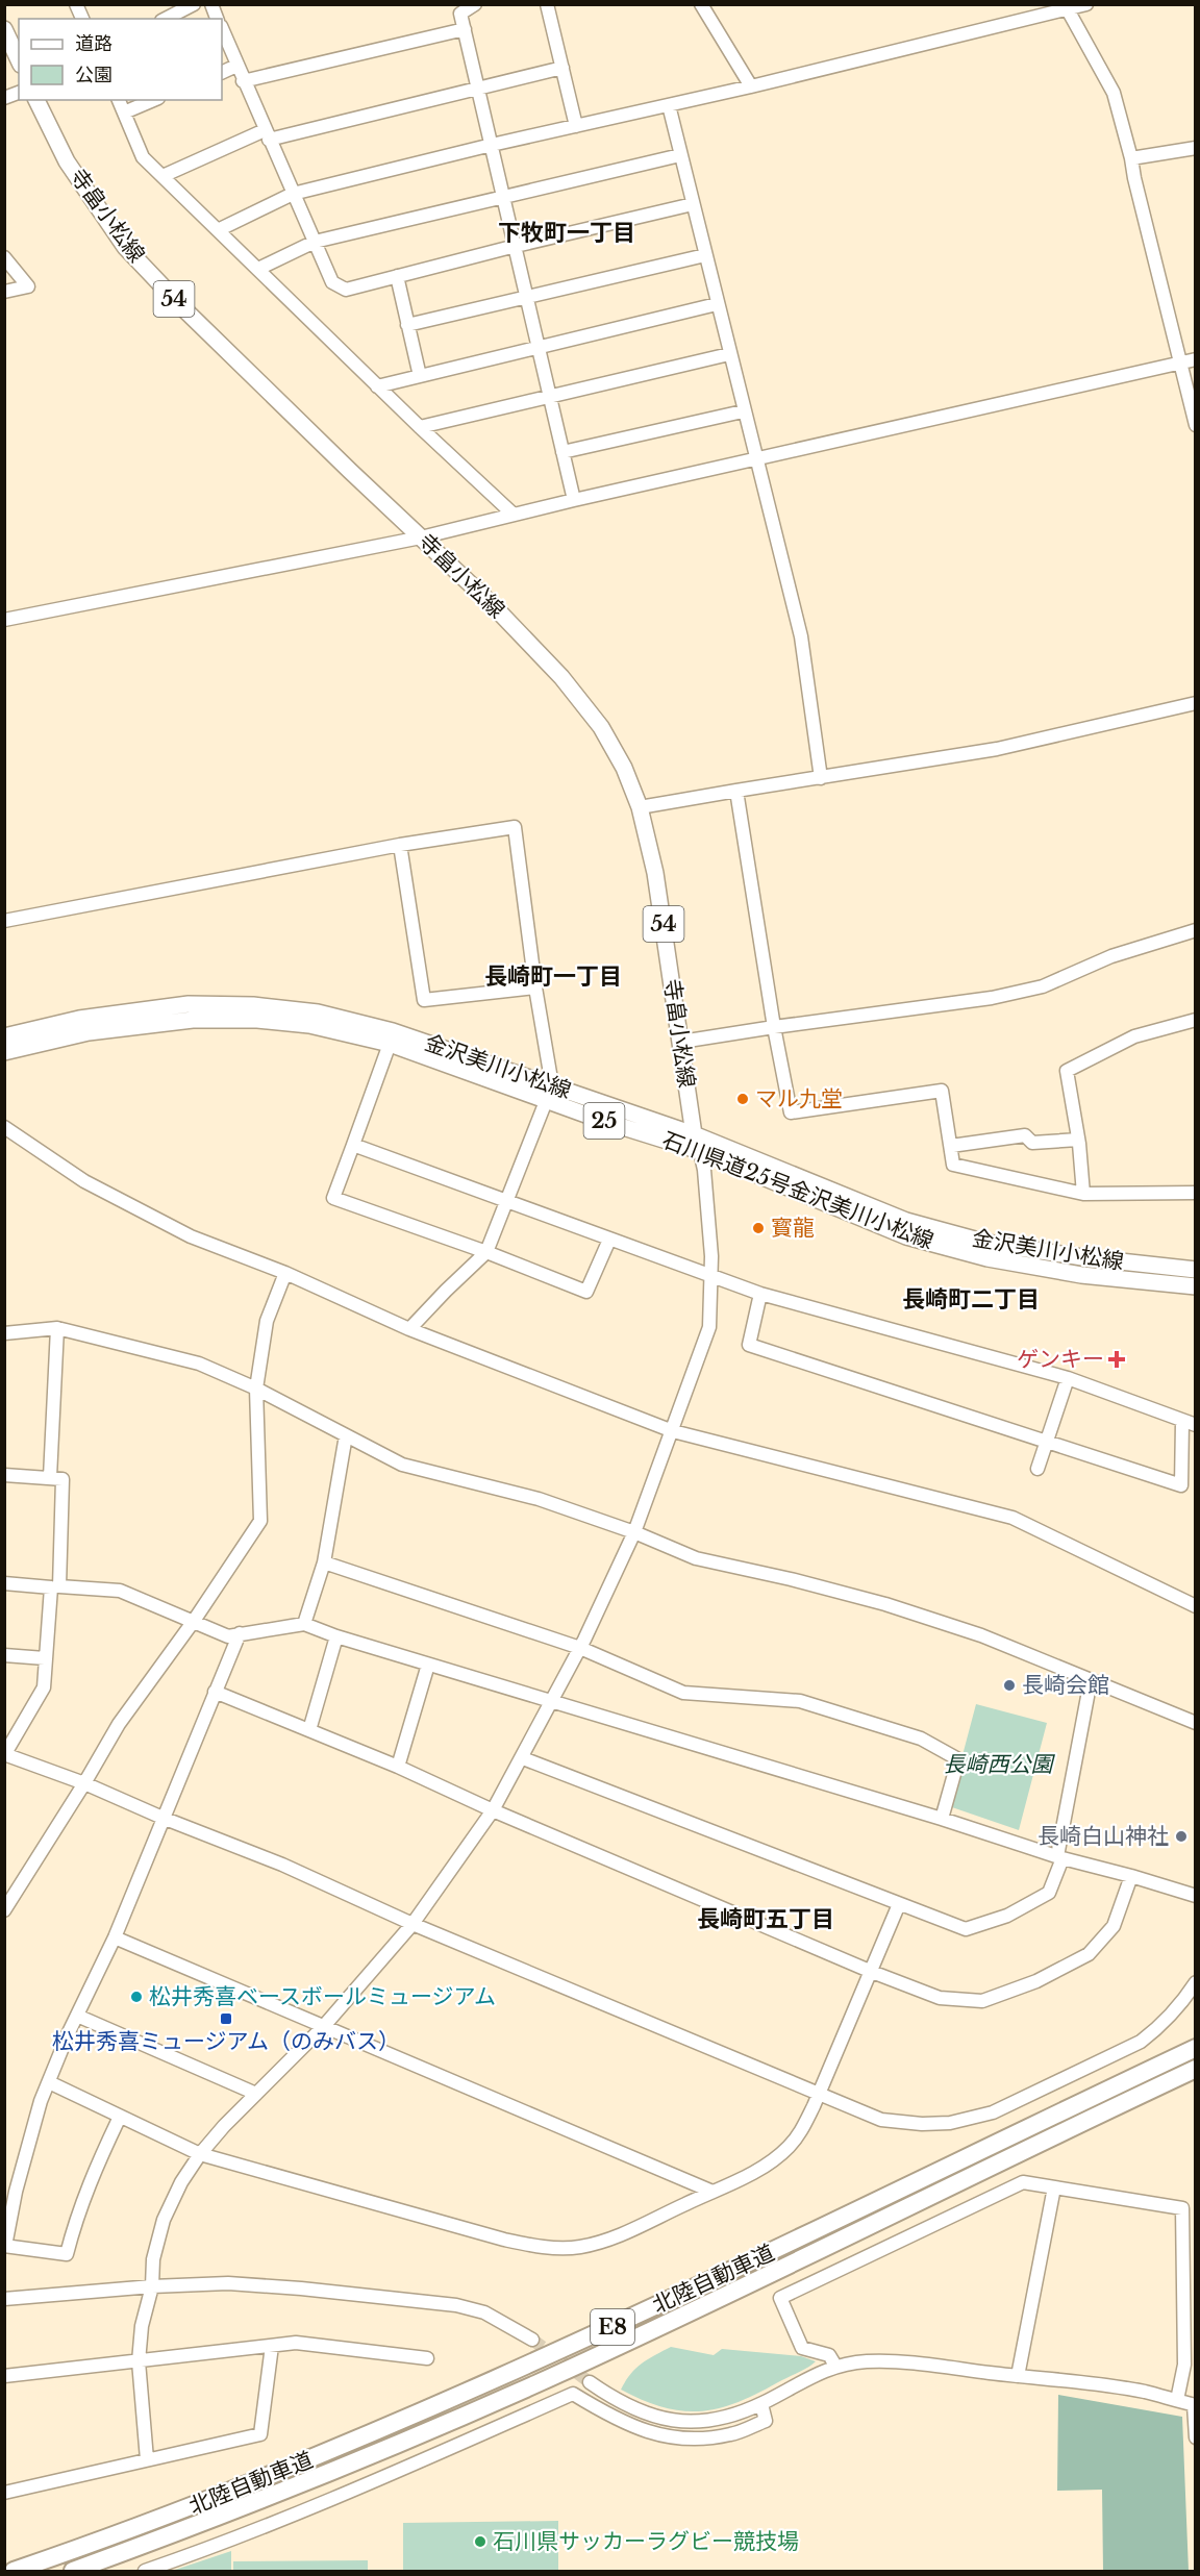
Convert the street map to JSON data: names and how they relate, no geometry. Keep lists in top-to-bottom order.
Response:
{
  "streets": {
    "highway": ["北陸自動車道", "E8"],
    "main road": [
      "寺畠小松線",
      "54",
      "金沢美川小松線",
      "25",
      "石川県道25号金沢美川小松線"
    ]
  },
  "crossings": [
    ["寺畠小松線", "金沢美川小松線"],
    ["寺畠小松線", "石川県道25号金沢美川小松線"],
    ["金沢美川小松線", "石川県道25号金沢美川小松線"]
  ],
  "districts": [
    "下牧町一丁目",
    "長崎町一丁目",
    "長崎町二丁目",
    "長崎町五丁目"
  ],
  "parks": ["長崎西公園"],
  "places": {
    "other": [
      "マル九堂",
      "寳龍",
      "長崎会館",
      "長崎白山神社",
      "松井秀喜ベースボールミュージアム",
      "石川県サッカーラグビー競技場"
    ],
    "health": ["ゲンキー"],
    "transit": ["松井秀喜ミュージアム（のみバス）"]
  },
  "legend": ["道路", "公園"]
}
